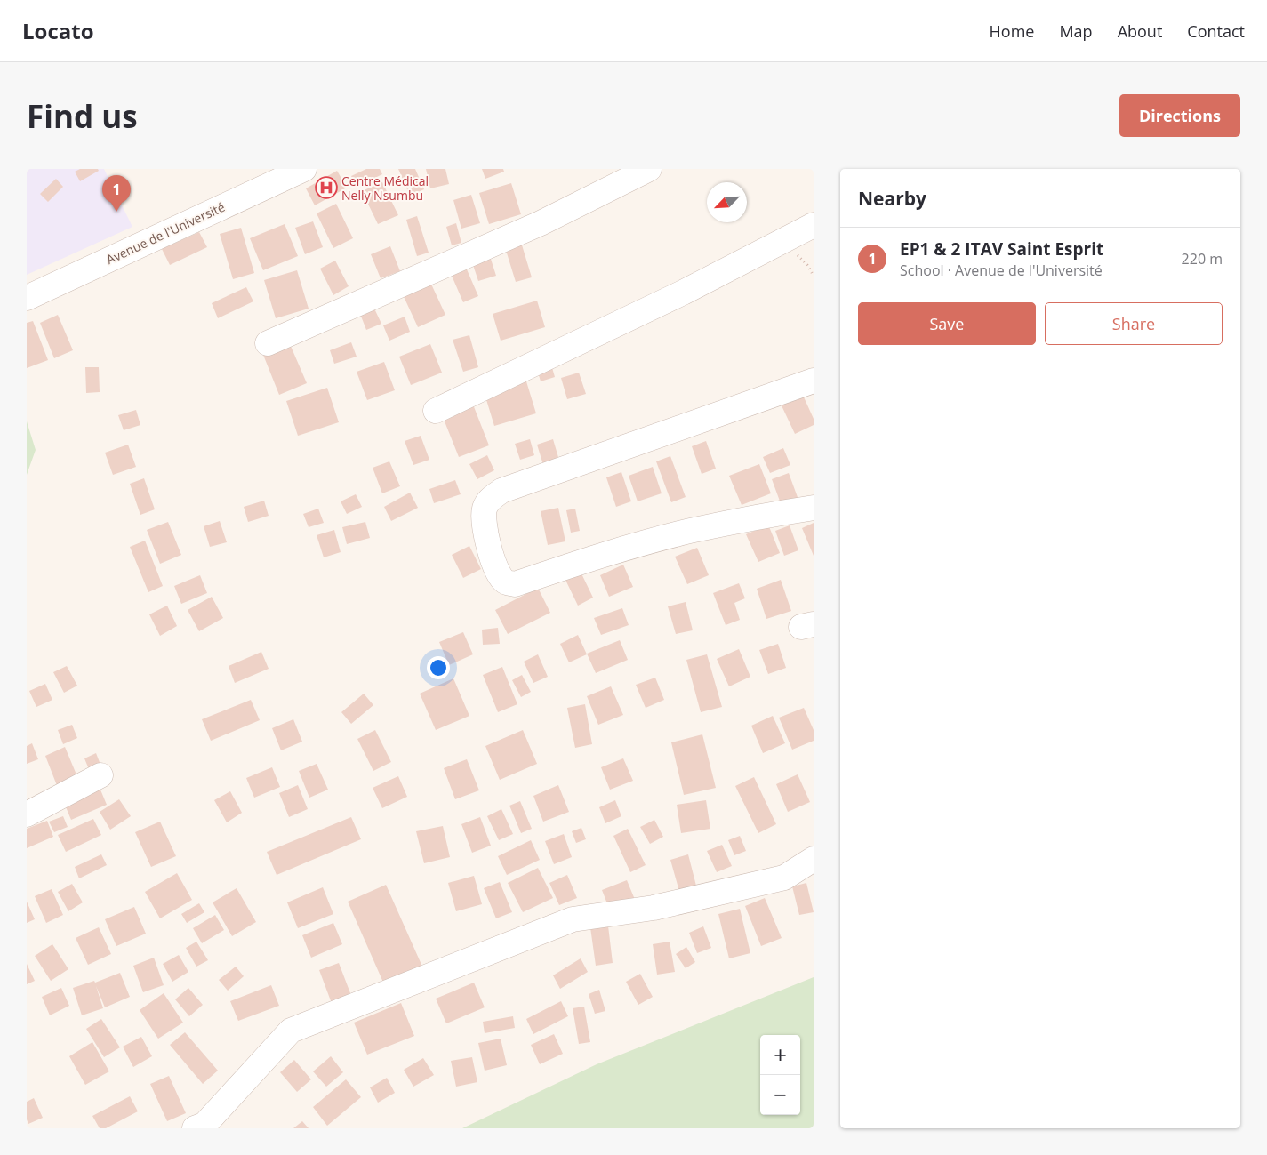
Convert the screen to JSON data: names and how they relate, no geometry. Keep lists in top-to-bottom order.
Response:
{
  "streets": {
    "street": ["Avenue de l'Université"]
  },
  "places": {
    "hospital": ["Centre Médical Nelly Nsumbu"]
  },
  "north": "bottom left",
  "page": {
    "header": "Locato",
    "nav": [
      "Home",
      "Map",
      "About",
      "Contact"
    ],
    "buttons": [
      "Directions",
      ["Save", "Share"]
    ],
    "title": "Find us",
    "heading": "Nearby",
    "pins": "1",
    "list": [
      {
        "mark": "1",
        "name": "EP1 & 2 ITAV Saint Esprit",
        "note": "School · Avenue de l'Université",
        "value": "220 m"
      }
    ],
    "map_buttons": ["+", "−"]
  }
}
